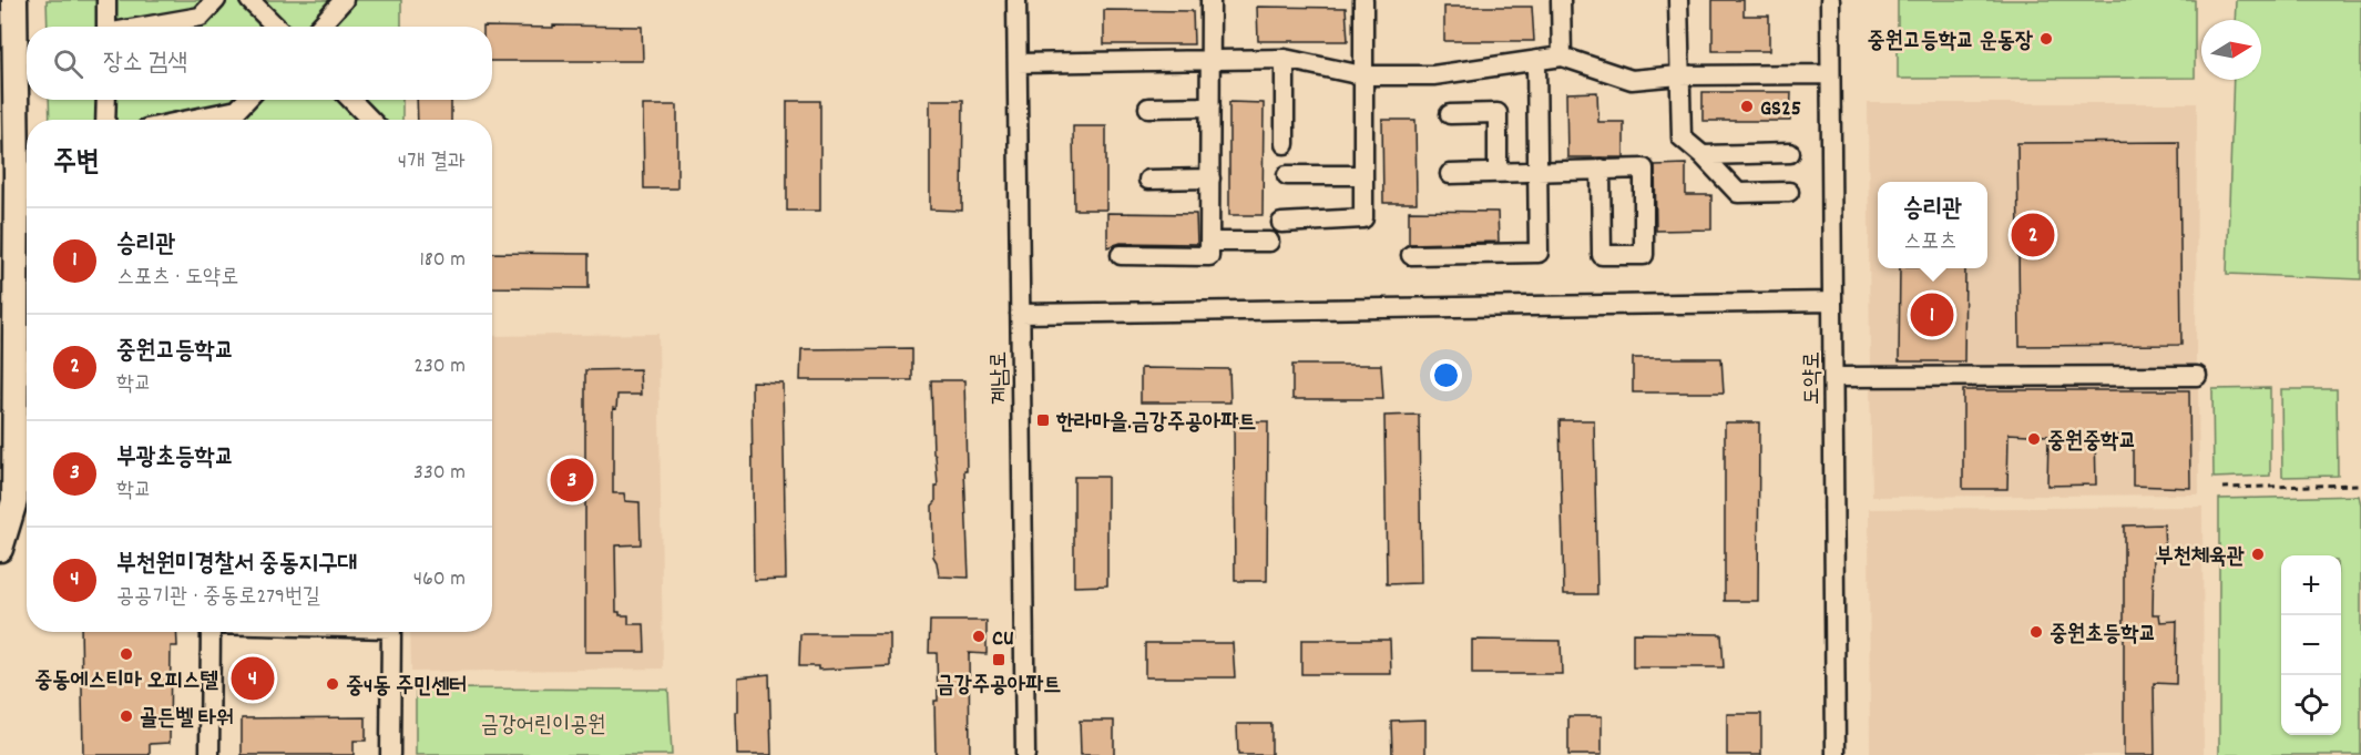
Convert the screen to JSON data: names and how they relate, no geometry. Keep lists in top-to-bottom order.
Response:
{
  "streets": {
    "street": ["계남로", "도약로"]
  },
  "parks": ["금강어린이공원"],
  "places": {
    "other": [
      "중원고등학교 운동장",
      "GS25",
      "중원중학교",
      "부천체육관",
      "중원초등학교",
      "CU",
      "중동에스티마 오피스텔",
      "중4동 주민센터",
      "골든벨 타워"
    ],
    "transit": ["한라마을.금강주공아파트", "금강주공아파트"]
  },
  "north": "right",
  "page": {
    "search": "장소 검색",
    "heading": ["주변", "4개 결과"],
    "popup": ["승리관", "스포츠"],
    "list": [
      {
        "mark": "1",
        "name": "승리관",
        "note": "스포츠 · 도약로",
        "value": "180 m"
      },
      {
        "mark": "2",
        "name": "중원고등학교",
        "note": "학교",
        "value": "230 m"
      },
      {
        "mark": "3",
        "name": "부광초등학교",
        "note": "학교",
        "value": "330 m"
      },
      {
        "mark": "4",
        "name": "부천원미경찰서 중동지구대",
        "note": "공공기관 · 중동로279번길",
        "value": "460 m"
      }
    ],
    "pins": [
      "2",
      "1",
      "3",
      "4"
    ],
    "map_buttons": ["+", "−"]
  }
}
